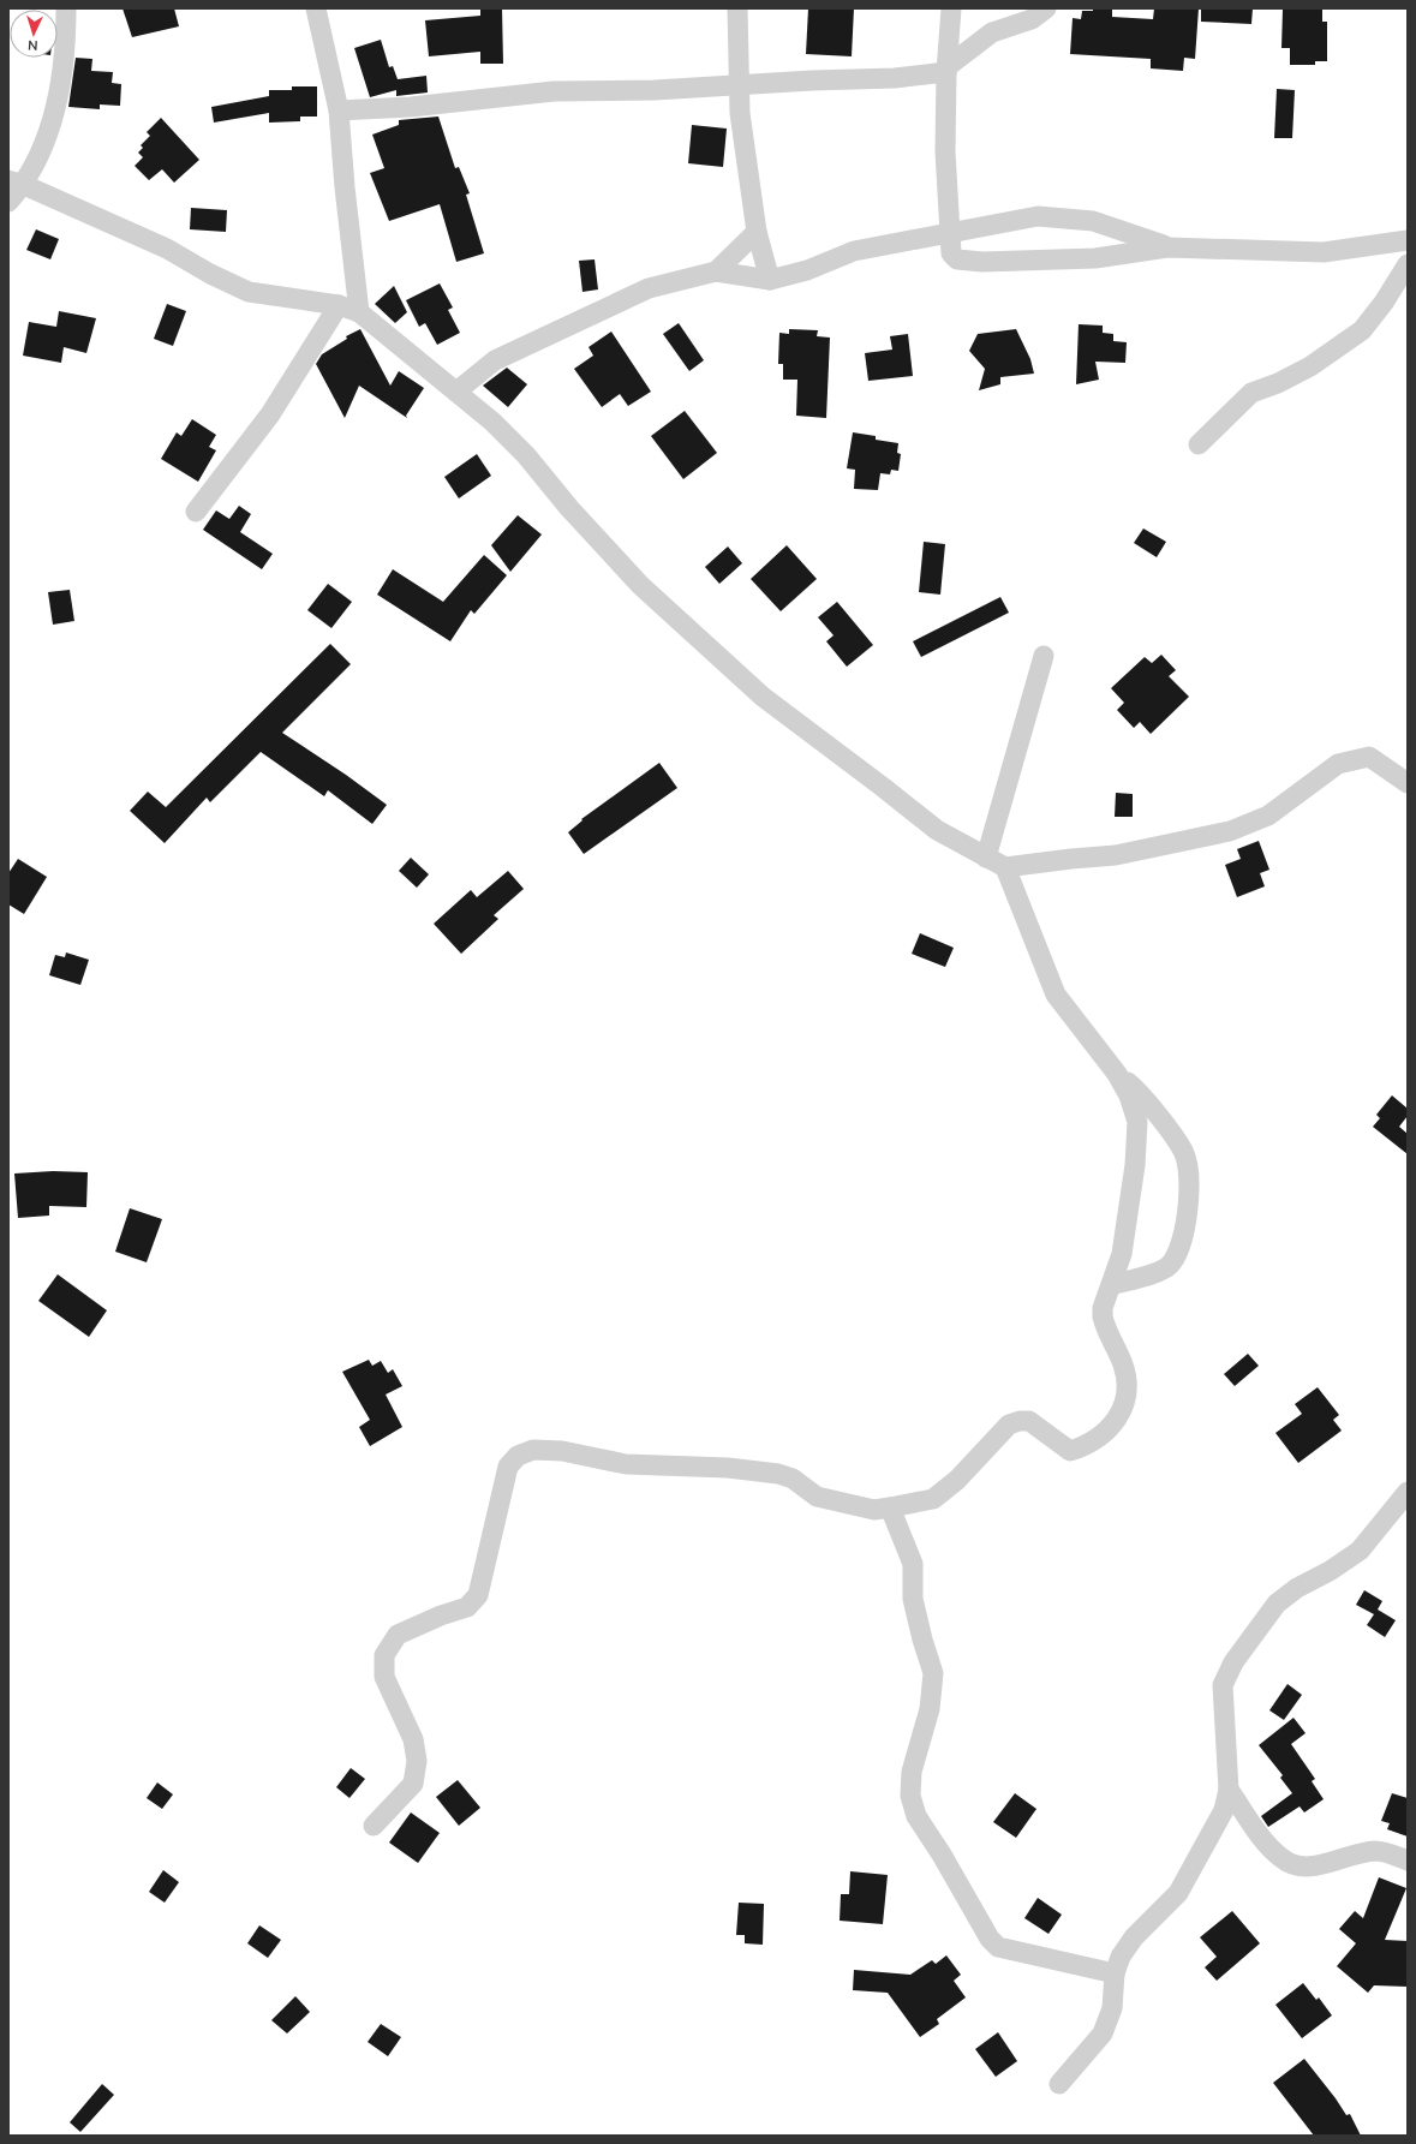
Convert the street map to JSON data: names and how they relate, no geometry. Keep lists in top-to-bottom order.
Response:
{
  "north": "bottom"
}
